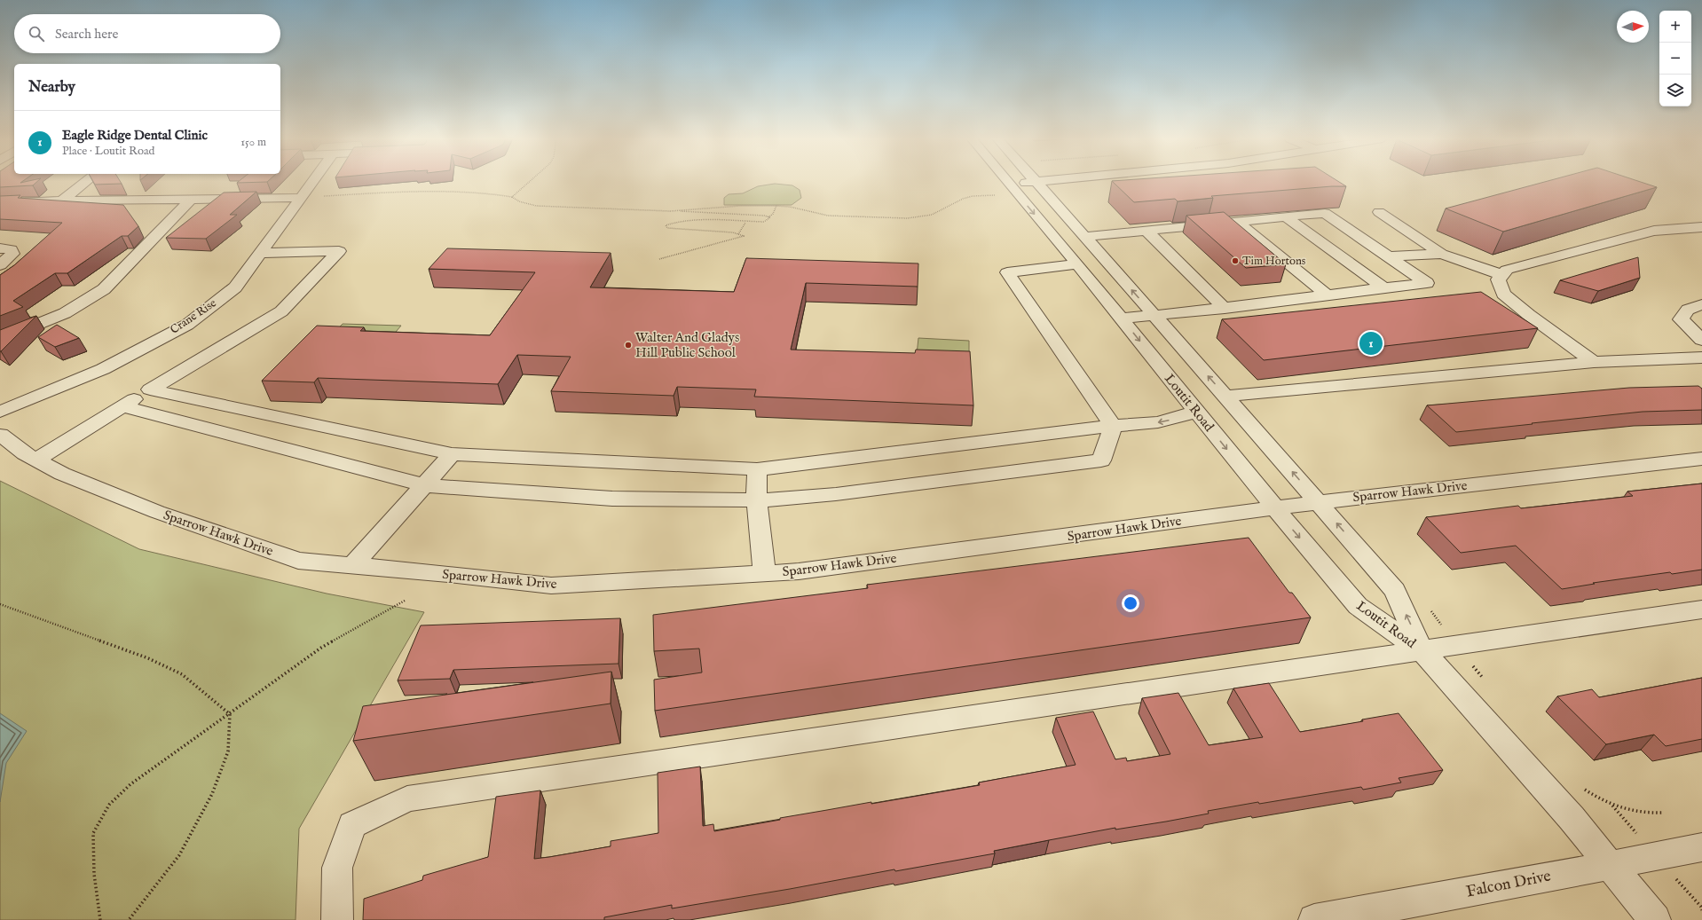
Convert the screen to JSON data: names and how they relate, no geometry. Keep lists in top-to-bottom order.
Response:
{
  "streets": {
    "street": [
      "Crane Rise",
      "Loutit Road",
      "Sparrow Hawk Drive",
      "Falcon Drive"
    ]
  },
  "crossings": [
    ["Loutit Road", "Sparrow Hawk Drive"],
    ["Loutit Road", "Falcon Drive"]
  ],
  "places": ["Tim Hortons", "Walter And Gladys Hill Public School"],
  "north": "right",
  "page": {
    "map_buttons": ["+", "−"],
    "search": "Search here",
    "heading": "Nearby",
    "list": [
      {
        "mark": "1",
        "name": "Eagle Ridge Dental Clinic",
        "note": "Place · Loutit Road",
        "value": "150 m"
      }
    ],
    "pins": "1"
  }
}
